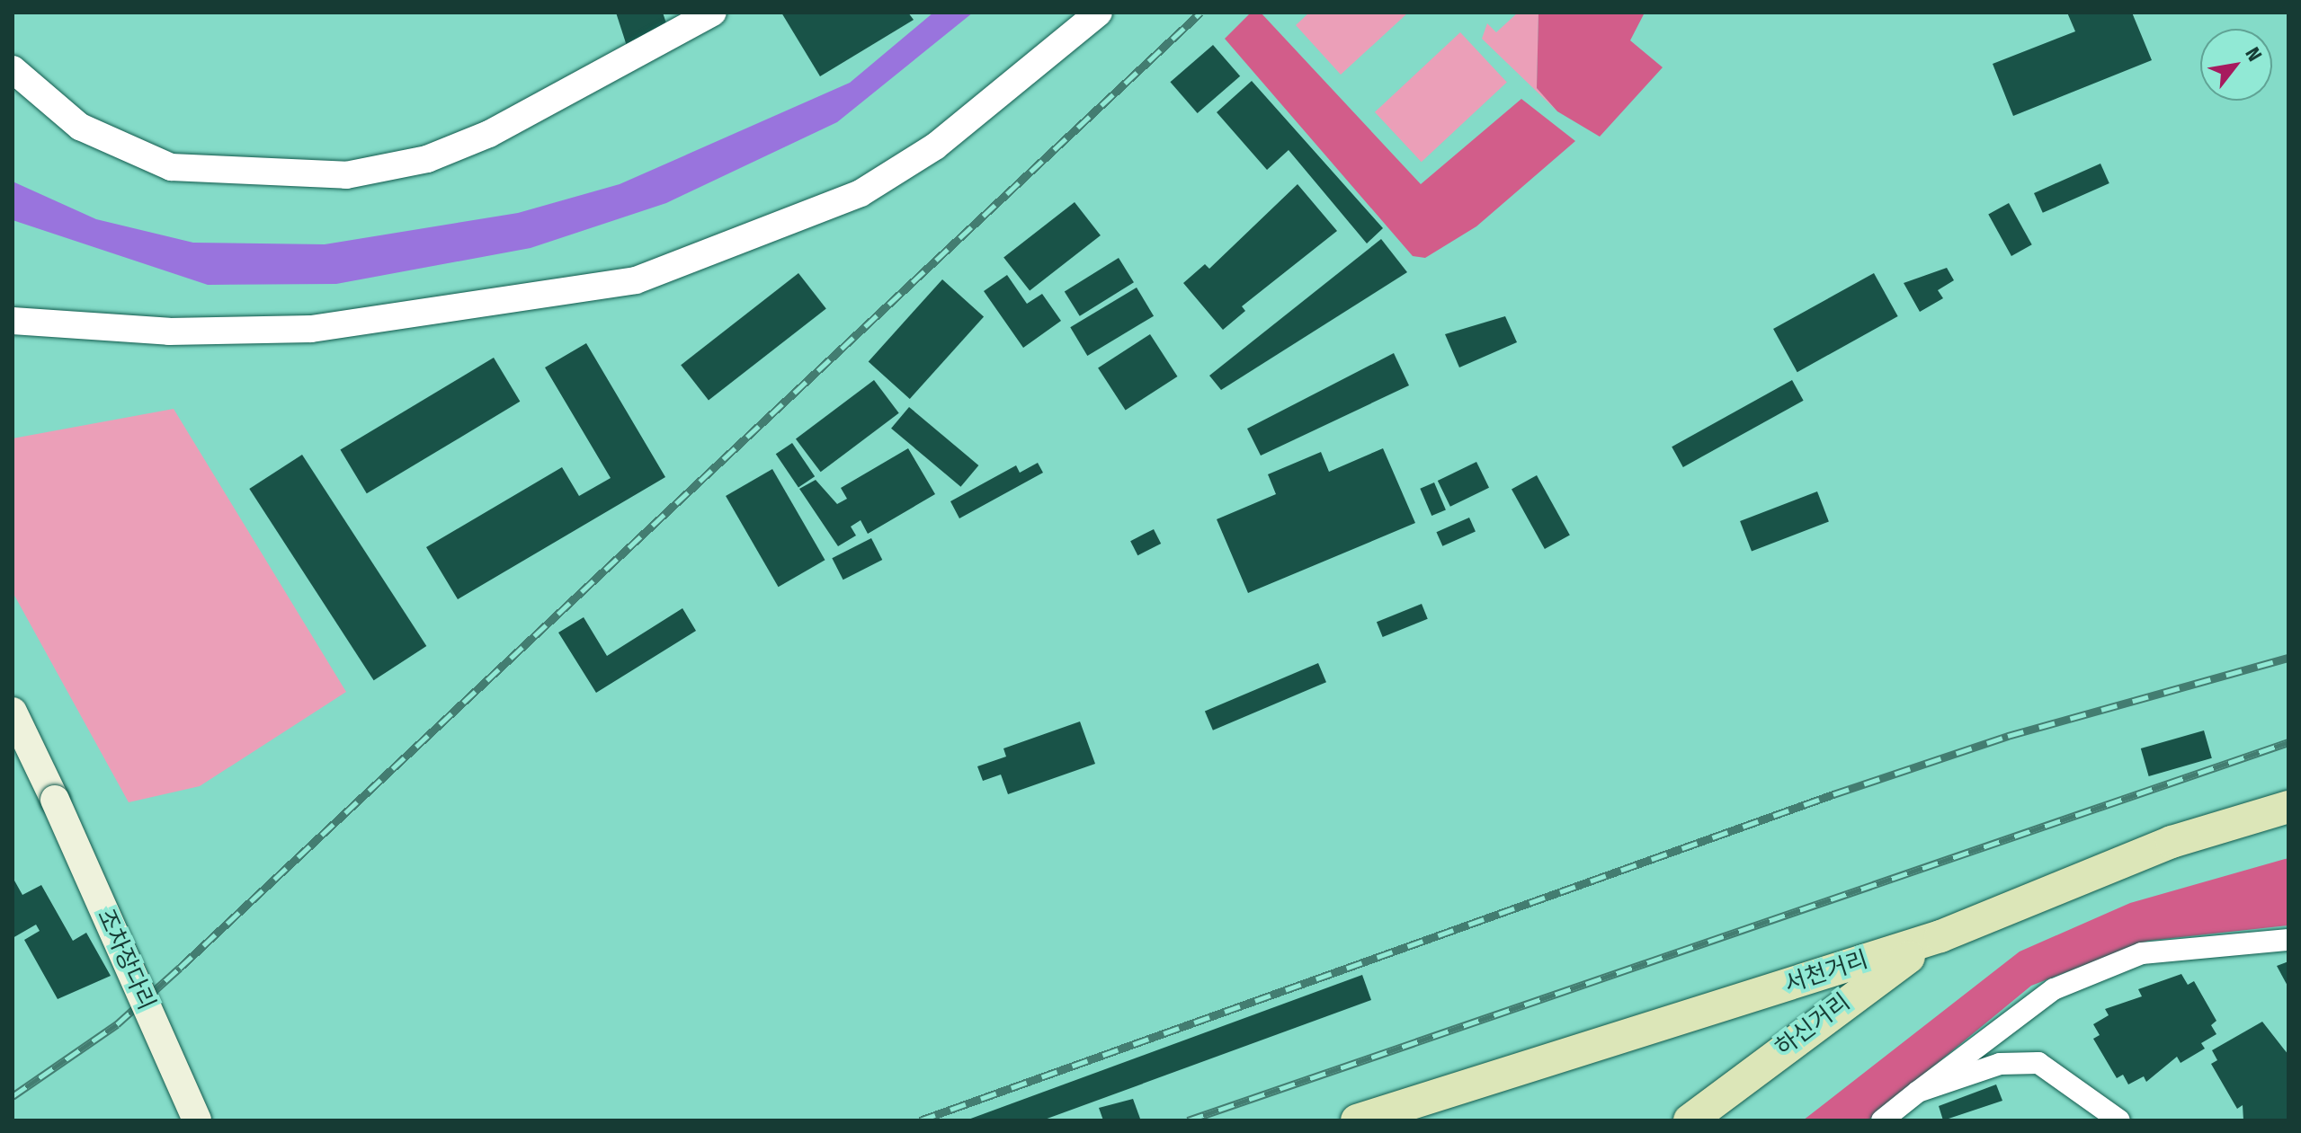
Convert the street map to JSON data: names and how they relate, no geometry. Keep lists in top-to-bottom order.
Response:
{
  "streets": {
    "main road": ["조차장다리", "서천거리", "하신거리"]
  },
  "crossings": [
    ["서천거리", "하신거리"]
  ],
  "north": "top right"
}
